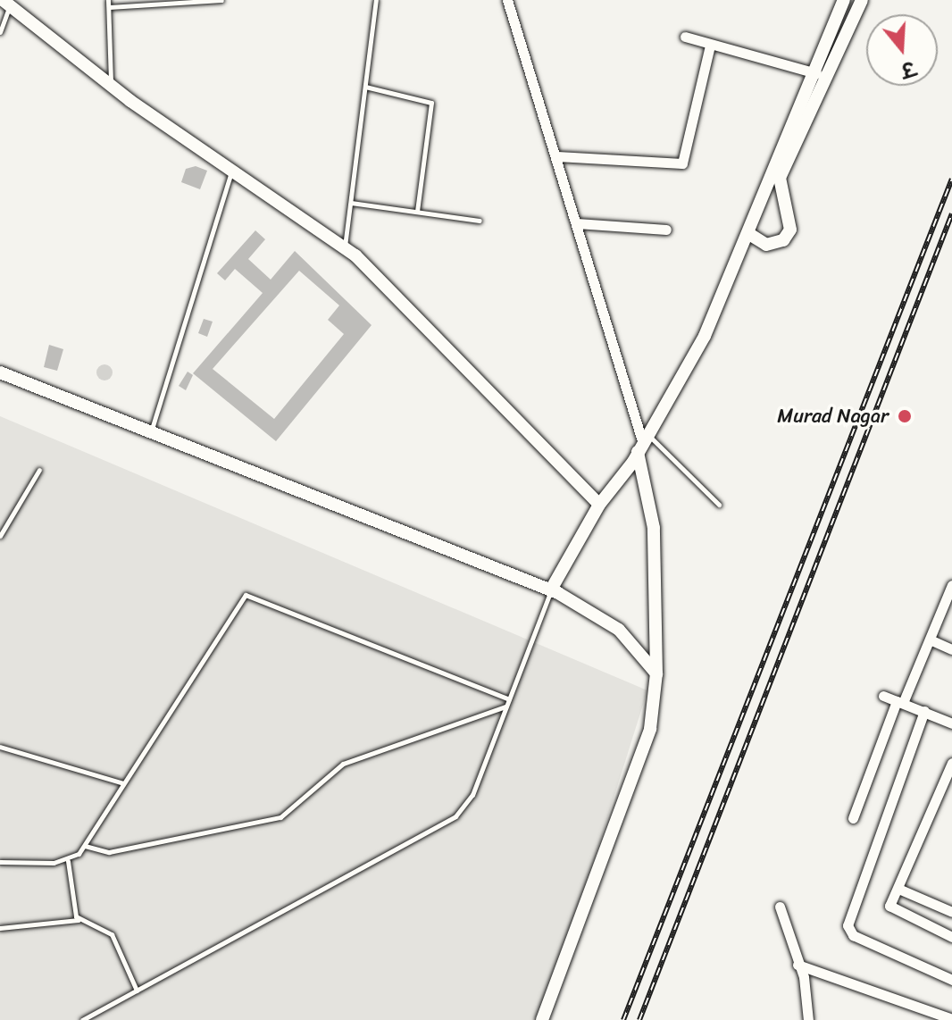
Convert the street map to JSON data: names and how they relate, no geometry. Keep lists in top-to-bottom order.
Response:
{
  "places": ["Murad Nagar"],
  "north": "bottom"
}
